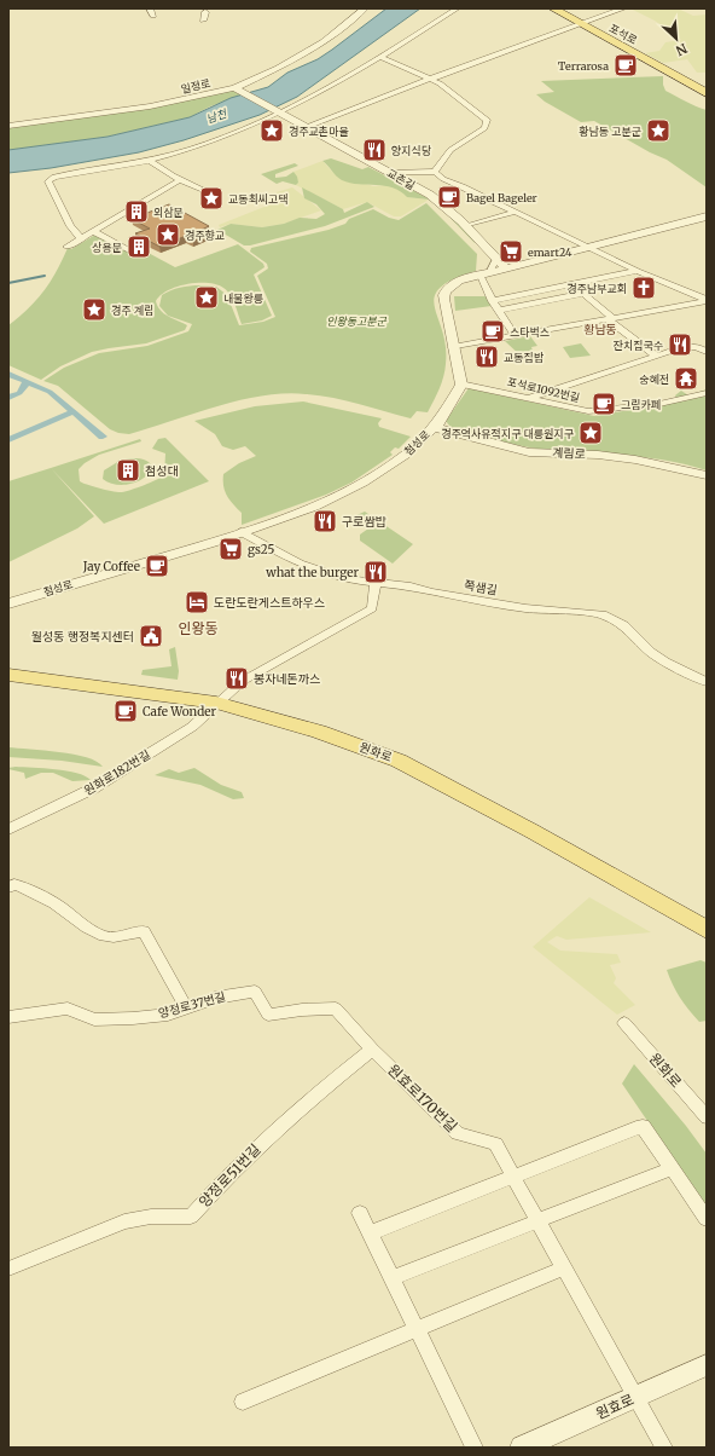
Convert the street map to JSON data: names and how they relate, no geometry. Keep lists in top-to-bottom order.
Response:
{
  "streets": {
    "main road": ["포석로", "원화로"],
    "street": [
      "일정로",
      "교촌길",
      "포석로1092번길",
      "첨성로",
      "계림로",
      "쪽샘길",
      "원화로182번길",
      "양정로37번길",
      "원효로170번길",
      "양정로51번길",
      "원효로"
    ]
  },
  "crossings": [
    ["일정로", "교촌길"],
    ["포석로1092번길", "첨성로"],
    ["첨성로", "계림로"],
    ["첨성로", "쪽샘길"],
    ["쪽샘길", "원화로182번길"],
    ["원화로", "원화로182번길"],
    ["양정로37번길", "원효로170번길"],
    ["원효로170번길", "양정로51번길"],
    ["원효로170번길", "원효로"]
  ],
  "districts": ["황남동", "인왕동"],
  "water": ["남천"],
  "parks": ["인왕동고분군"],
  "places": {
    "cafe": [
      "Terrarosa",
      "Bagel Bageler",
      "스타벅스",
      "그림카페",
      "Jay Coffee",
      "Cafe Wonder"
    ],
    "place": [
      "경주교촌마을",
      "황남동 고분군",
      "교동최씨고택",
      "경주향교",
      "내물왕릉",
      "경주 계림",
      "경주역사유적지구 대릉원지구"
    ],
    "restaurant": [
      "양지식당",
      "잔치집국수",
      "교동집밥",
      "구로쌈밥",
      "what the burger",
      "봉자네돈까스"
    ],
    "building": ["외삼문", "상용문", "첨성대"],
    "supermarket": ["emart24", "gs25"],
    "church": ["경주남부교회"],
    "temple": ["숭혜전"],
    "hotel": ["도란도란게스트하우스"],
    "public building": ["월성동 행정복지센터"]
  },
  "north": "bottom right"
}
